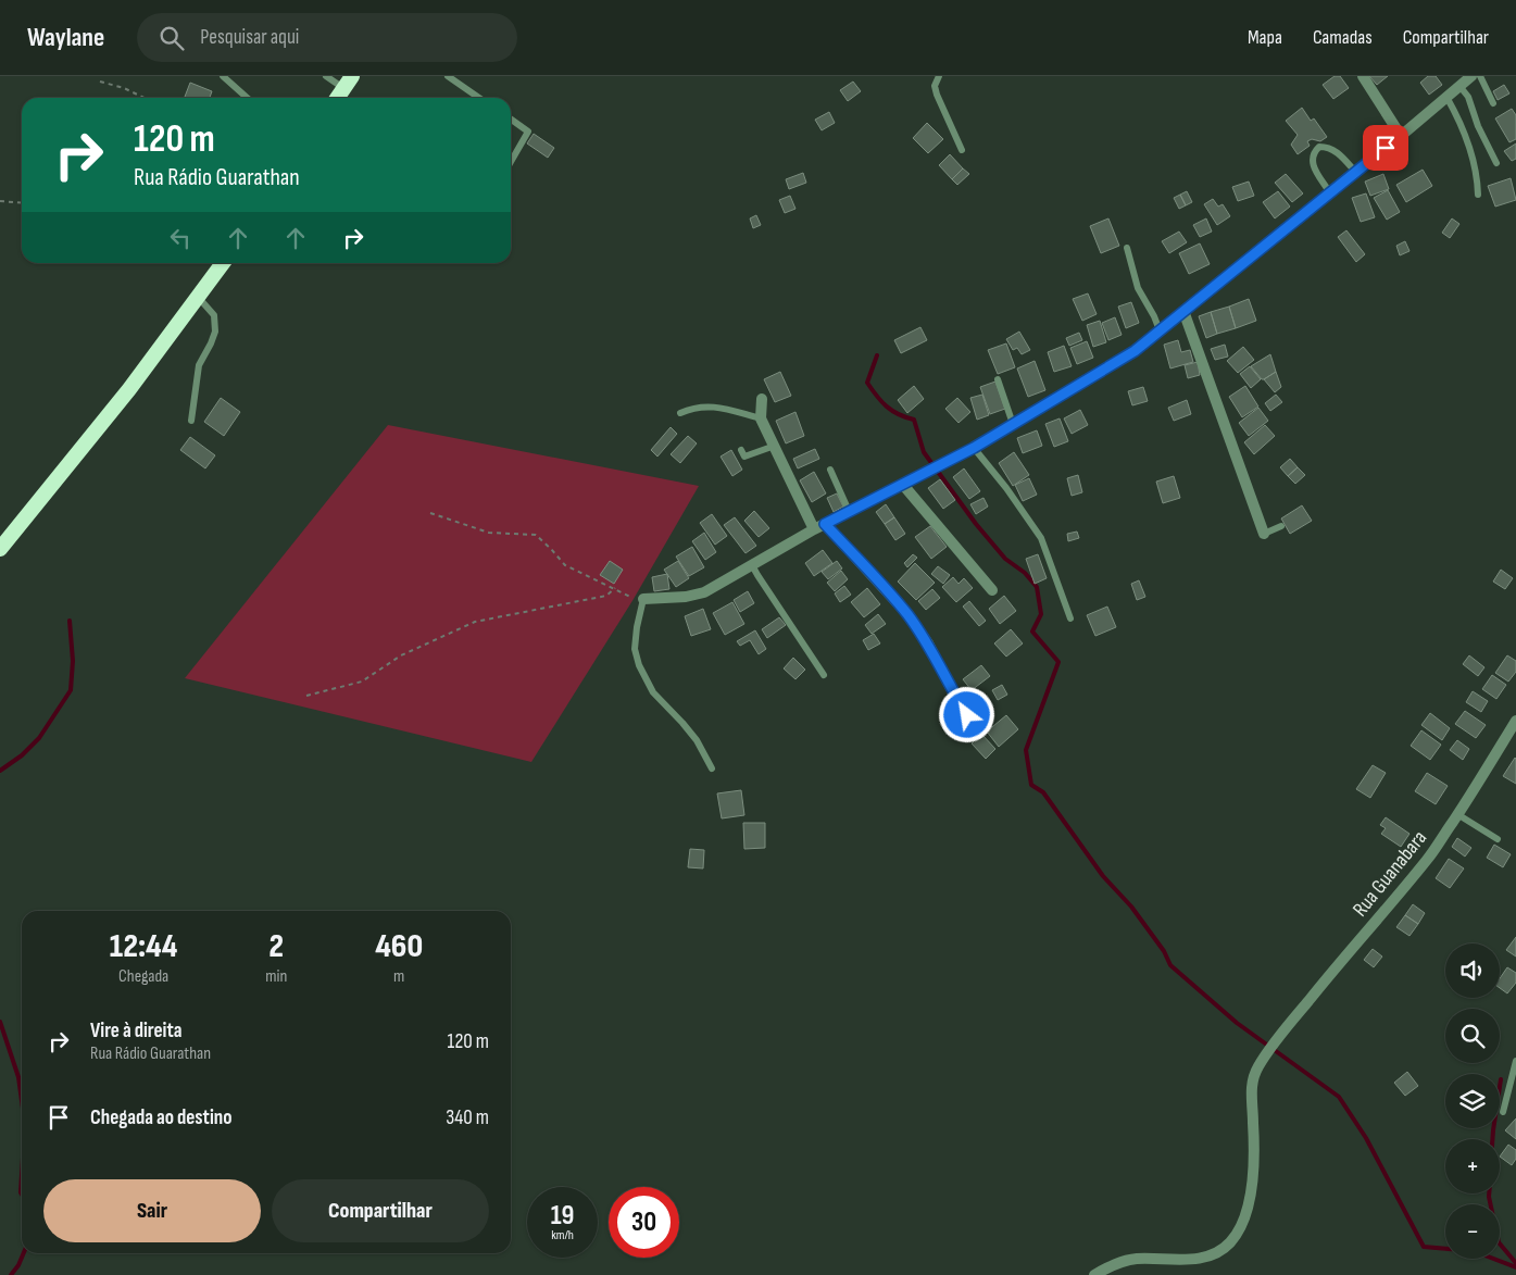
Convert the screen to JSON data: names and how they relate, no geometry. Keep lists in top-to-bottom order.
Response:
{
  "streets": {
    "street": ["Rua Guanabara"]
  },
  "page": {
    "header": "Waylane",
    "search": "Pesquisar aqui",
    "nav": ["Mapa", "Camadas", "Compartilhar"],
    "turn": ["120 m", "Rua Rádio Guarathan"],
    "eta": [
      "12:44",
      "Chegada",
      "2",
      "min",
      "460",
      "m"
    ],
    "map_buttons": ["+", "−"],
    "list": [
      {
        "name": "Vire à direita",
        "note": "Rua Rádio Guarathan",
        "value": "120 m"
      },
      {
        "name": "Chegada ao destino",
        "value": "340 m"
      }
    ],
    "buttons": ["Sair", "Compartilhar"],
    "speed": "19 km/h",
    "limit": "30"
  }
}
